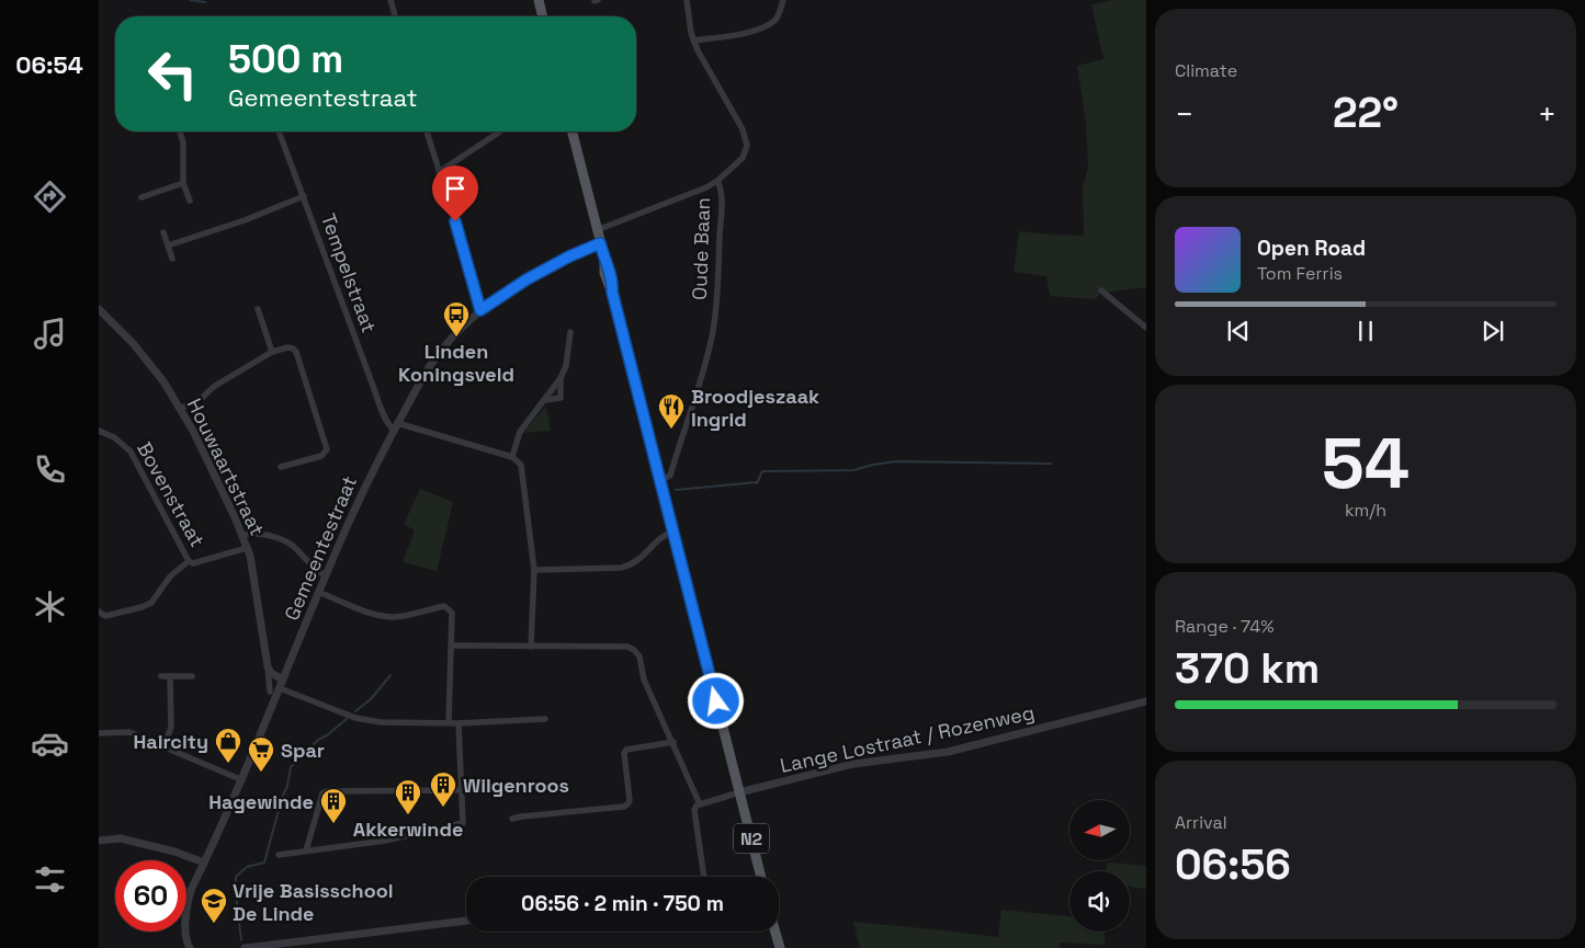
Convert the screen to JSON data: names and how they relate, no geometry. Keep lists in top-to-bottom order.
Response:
{
  "streets": {
    "main road": ["N2"],
    "street": [
      "Oude Baan",
      "Tempelstraat",
      "Houwaartstraat",
      "Bovenstraat",
      "Gemeentestraat",
      "Lange Lostraat / Rozenweg"
    ]
  },
  "crossings": [
    ["Oude Baan", "N2"],
    ["Tempelstraat", "Gemeentestraat"],
    ["Houwaartstraat", "Bovenstraat"],
    ["Gemeentestraat", "N2"],
    ["Lange Lostraat / Rozenweg", "N2"]
  ],
  "places": {
    "bus stop": ["Linden Koningsveld"],
    "restaurant": ["Broodjeszaak Ingrid"],
    "shop": ["Haircity"],
    "supermarket": ["Spar"],
    "building": ["Wilgenroos", "Akkerwinde", "Hagewinde"],
    "school or university": ["Vrije Basisschool De Linde"]
  },
  "north": "left",
  "page": {
    "tabs": "06:54",
    "tile": [
      "Climate",
      ["54", "km/h"],
      ["Range · 74%", "370 km"],
      ["Arrival", "06:56"]
    ],
    "turn": ["500 m", "Gemeentestraat"],
    "heat": ["−", "22°", "+"],
    "song": ["Open Road", "Tom Ferris"],
    "limit": "60",
    "trip": "06:56 · 2 min · 750 m"
  }
}
